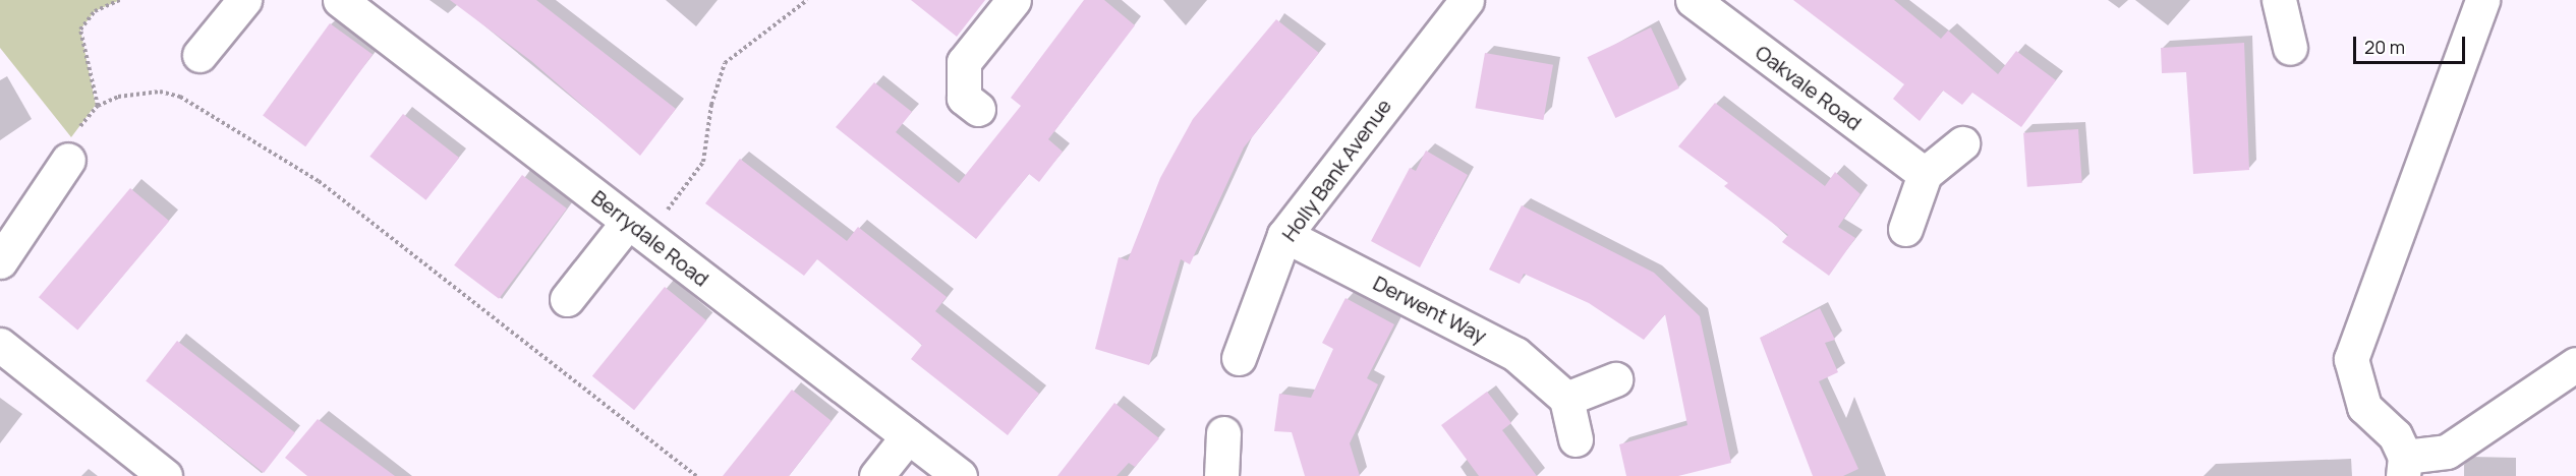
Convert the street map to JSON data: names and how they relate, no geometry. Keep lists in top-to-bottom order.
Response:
{
  "streets": {
    "street": [
      "Oakvale Road",
      "Holly Bank Avenue",
      "Berrydale Road",
      "Derwent Way"
    ]
  },
  "crossings": [
    ["Holly Bank Avenue", "Derwent Way"]
  ],
  "scale_bar": "20 m"
}
